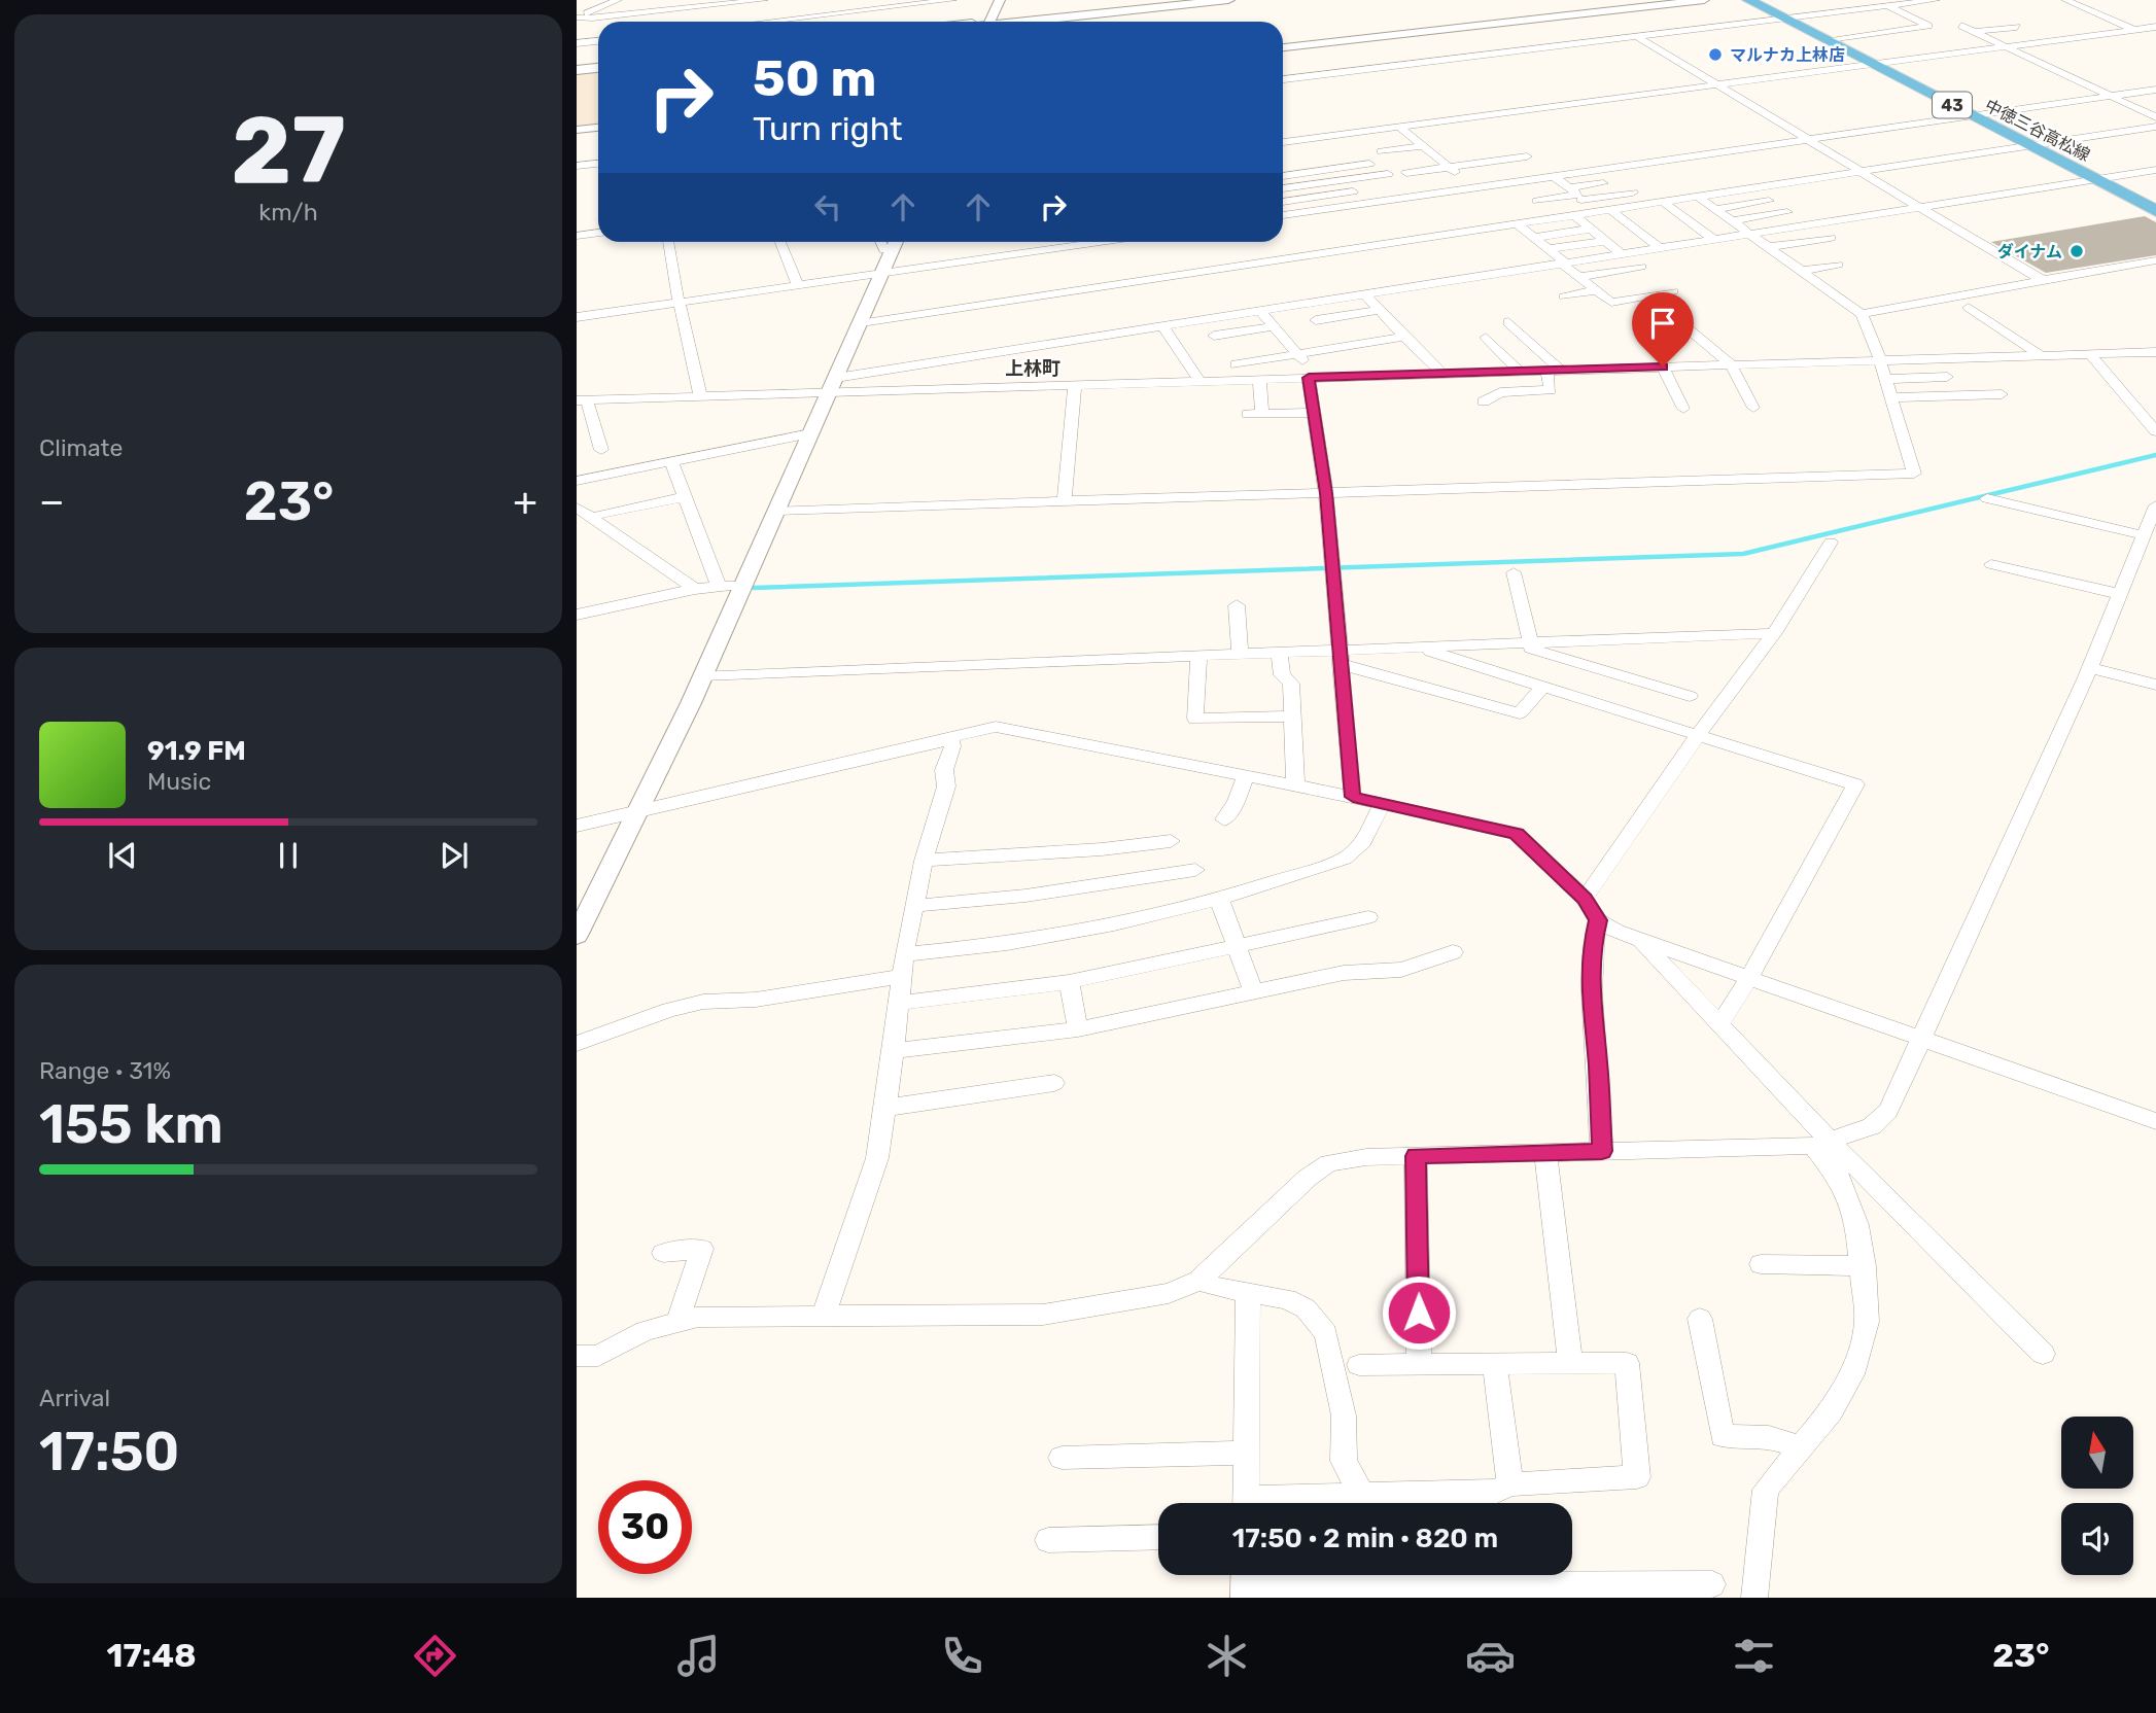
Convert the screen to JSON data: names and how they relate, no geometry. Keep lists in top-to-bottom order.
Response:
{
  "streets": {
    "main road": ["43", "中徳三谷高松線"]
  },
  "districts": ["上林町"],
  "places": ["マルナカ上林店", "ダイナム"],
  "north": "top",
  "page": {
    "tile": [
      ["27", "km/h"],
      "Climate",
      ["Range · 31%", "155 km"],
      ["Arrival", "17:50"]
    ],
    "turn": ["50 m", "Turn right"],
    "heat": ["−", "23°", "+"],
    "song": ["91.9 FM", "Music"],
    "limit": "30",
    "trip": "17:50 · 2 min · 820 m",
    "tabs": ["17:48", "23°"]
  }
}
